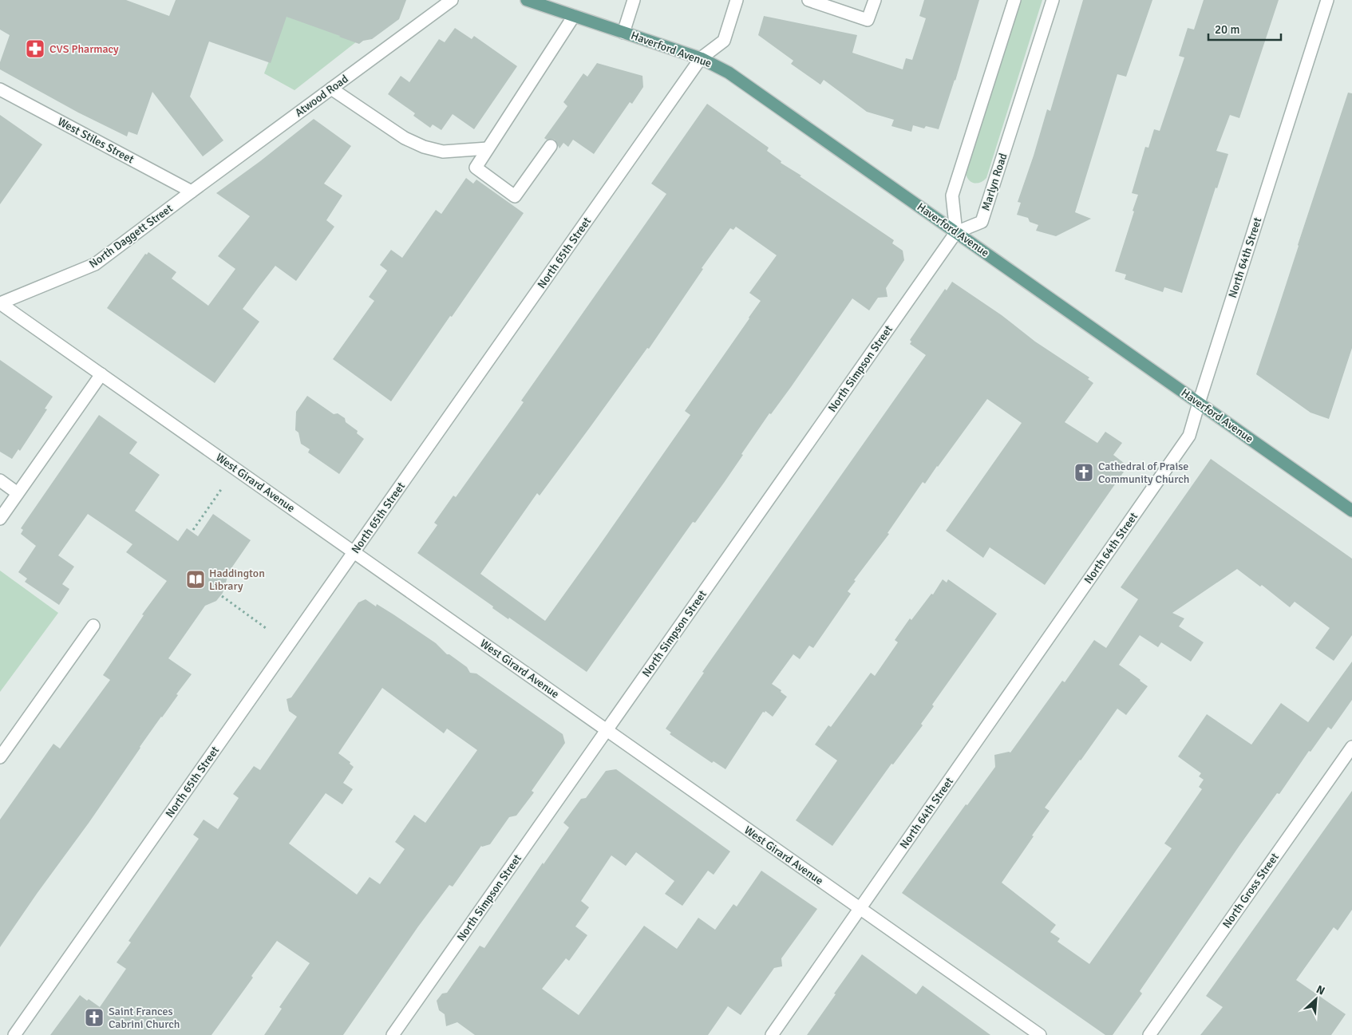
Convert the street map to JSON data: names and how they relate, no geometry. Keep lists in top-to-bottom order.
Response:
{
  "streets": {
    "main road": ["Haverford Avenue"],
    "street": [
      "Atwood Road",
      "West Stiles Street",
      "Marlyn Road",
      "North Daggett Street",
      "North 65th Street",
      "North 64th Street",
      "North Simpson Street",
      "West Girard Avenue",
      "North Gross Street"
    ]
  },
  "crossings": [
    ["Haverford Avenue", "Marlyn Road"],
    ["Haverford Avenue", "North 65th Street"],
    ["Haverford Avenue", "North 64th Street"],
    ["Haverford Avenue", "North Simpson Street"],
    ["Atwood Road", "West Stiles Street"],
    ["Atwood Road", "North Daggett Street"],
    ["West Stiles Street", "North Daggett Street"],
    ["Marlyn Road", "North Simpson Street"],
    ["North Daggett Street", "West Girard Avenue"],
    ["North 65th Street", "West Girard Avenue"],
    ["North 64th Street", "West Girard Avenue"],
    ["North Simpson Street", "West Girard Avenue"]
  ],
  "places": {
    "pharmacy": ["CVS Pharmacy"],
    "church": ["Cathedral of Praise Community Church", "Saint Frances Cabrini Church"],
    "library": ["Haddington Library"]
  },
  "scale_bar": "20 m",
  "north": "top right"
}
